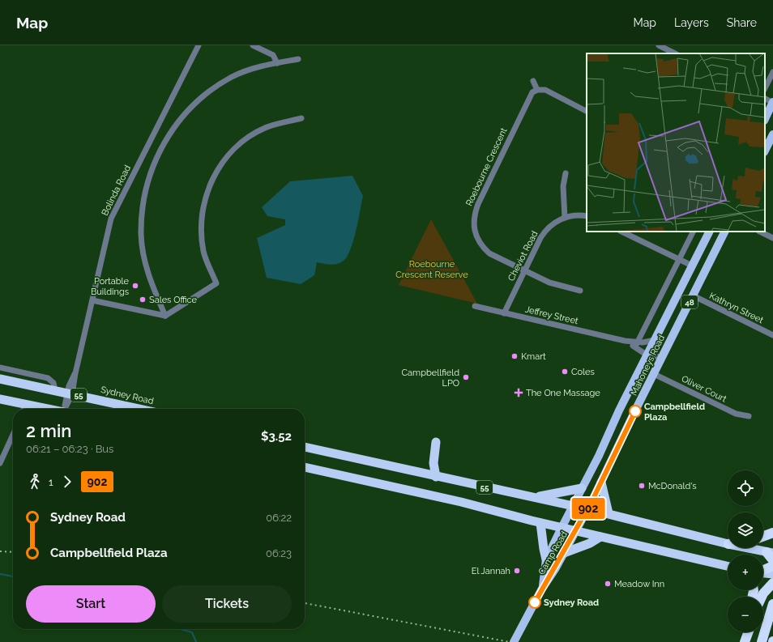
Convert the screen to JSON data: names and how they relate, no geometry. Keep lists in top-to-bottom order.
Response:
{
  "streets": {
    "highway": ["55", "Sydney Road"],
    "main road": ["48", "Mahoneys Road", "Camp Road"],
    "street": [
      "Roebourne Crescent",
      "Bolinda Road",
      "Cheviot Road",
      "Kathryn Street",
      "Jeffrey Street",
      "Oliver Court"
    ]
  },
  "crossings": [
    ["Roebourne Crescent", "Cheviot Road"],
    ["Bolinda Road", "Sydney Road"],
    ["Cheviot Road", "Jeffrey Street"],
    ["Kathryn Street", "Mahoneys Road"],
    ["Jeffrey Street", "Mahoneys Road"],
    ["Mahoneys Road", "Oliver Court"],
    ["Mahoneys Road", "55"],
    ["Mahoneys Road", "Camp Road"],
    ["55", "Camp Road"]
  ],
  "parks": ["Roebourne Crescent Reserve"],
  "places": {
    "other": [
      "Portable Buildings",
      "Sales Office",
      "Kmart",
      "Coles",
      "Campbellfield LPO",
      "Campbellfield Plaza",
      "McDonald's",
      "El Jannah",
      "Meadow Inn",
      "Sydney Road"
    ],
    "health": ["The One Massage"]
  },
  "lines": ["bus line 902"],
  "page": {
    "header": "Map",
    "nav": ["Map", "Layers", "Share"],
    "on_map": "902",
    "heading": ["2 min", "06:21 – 06:23 · Bus", "$3.52"],
    "legs": ["1", "902"],
    "map_buttons": ["+", "−"],
    "list": [
      {
        "name": "Sydney Road",
        "value": "06:22"
      },
      {
        "name": "Campbellfield Plaza",
        "value": "06:23"
      }
    ],
    "buttons": ["Start", "Tickets"]
  }
}
